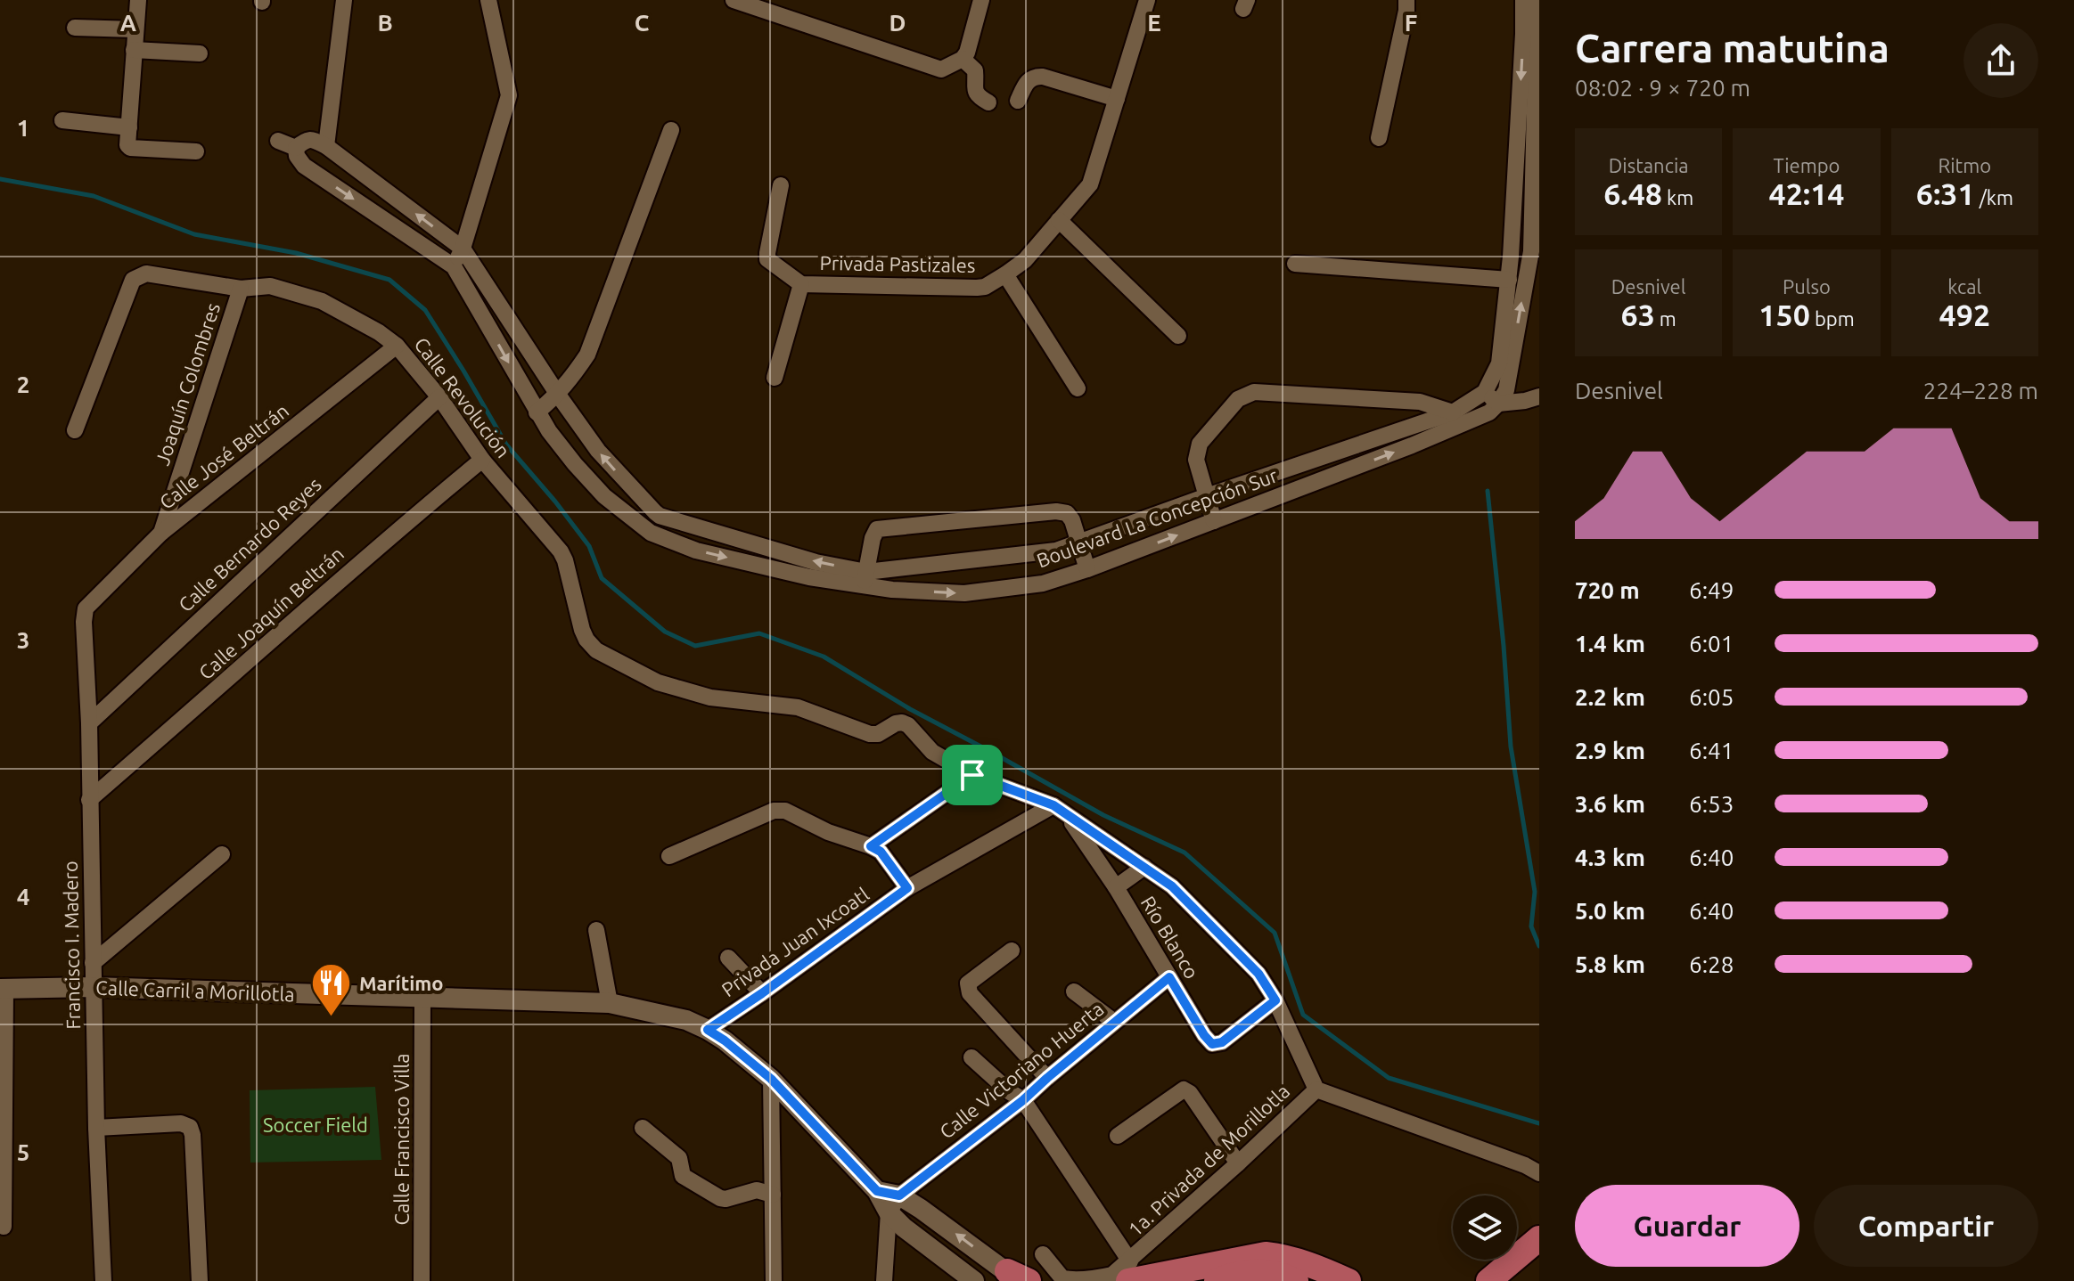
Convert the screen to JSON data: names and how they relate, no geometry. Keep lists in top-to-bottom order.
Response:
{
  "streets": {
    "street": [
      "Privada Pastizales",
      "Joaquín Colombres",
      "Calle Revolución",
      "Calle José Beltrán",
      "Boulevard La Concepción Sur",
      "Calle Bernardo Reyes",
      "Calle Joaquín Beltrán",
      "Río Blanco",
      "Privada Juan Ixcoatl",
      "Francisco I. Madero",
      "Calle Carril a Morillotla",
      "Calle Victoriano Huerta",
      "Calle Francisco Villa",
      "1a. Privada de Morillotla"
    ]
  },
  "crossings": [
    ["Joaquín Colombres", "Calle Revolución"],
    ["Joaquín Colombres", "Calle José Beltrán"],
    ["Calle Revolución", "Calle José Beltrán"],
    ["Calle Revolución", "Calle Bernardo Reyes"],
    ["Calle Revolución", "Calle Joaquín Beltrán"],
    ["Calle José Beltrán", "Francisco I. Madero"],
    ["Calle Bernardo Reyes", "Francisco I. Madero"],
    ["Calle Joaquín Beltrán", "Francisco I. Madero"],
    ["Río Blanco", "Calle Victoriano Huerta"],
    ["Privada Juan Ixcoatl", "Calle Carril a Morillotla"],
    ["Francisco I. Madero", "Calle Carril a Morillotla"],
    ["Calle Carril a Morillotla", "Calle Victoriano Huerta"],
    ["Calle Carril a Morillotla", "Calle Francisco Villa"]
  ],
  "parks": ["Soccer Field"],
  "places": {
    "restaurant": ["Marítimo"]
  },
  "page": {
    "heading": ["Carrera matutina", "08:02 · 9 × 720 m"],
    "stats": [
      ["Distancia", "6.48 km"],
      ["Tiempo", "42:14"],
      ["Ritmo", "6:31 /km"],
      ["Desnivel", "63 m"],
      ["Pulso", "150 bpm"],
      ["kcal", "492"]
    ],
    "chart": ["Desnivel", "224–228 m"],
    "list": [
      {
        "name": "720 m",
        "note": "6:49"
      },
      {
        "name": "1.4 km",
        "note": "6:01"
      },
      {
        "name": "2.2 km",
        "note": "6:05"
      },
      {
        "name": "2.9 km",
        "note": "6:41"
      },
      {
        "name": "3.6 km",
        "note": "6:53"
      },
      {
        "name": "4.3 km",
        "note": "6:40"
      },
      {
        "name": "5.0 km",
        "note": "6:40"
      },
      {
        "name": "5.8 km",
        "note": "6:28"
      }
    ],
    "buttons": ["Guardar", "Compartir"]
  },
  "grid": {
    "columns": [
      "A",
      "B",
      "C",
      "D",
      "E",
      "F"
    ],
    "rows": [
      "1",
      "2",
      "3",
      "4",
      "5"
    ]
  }
}
